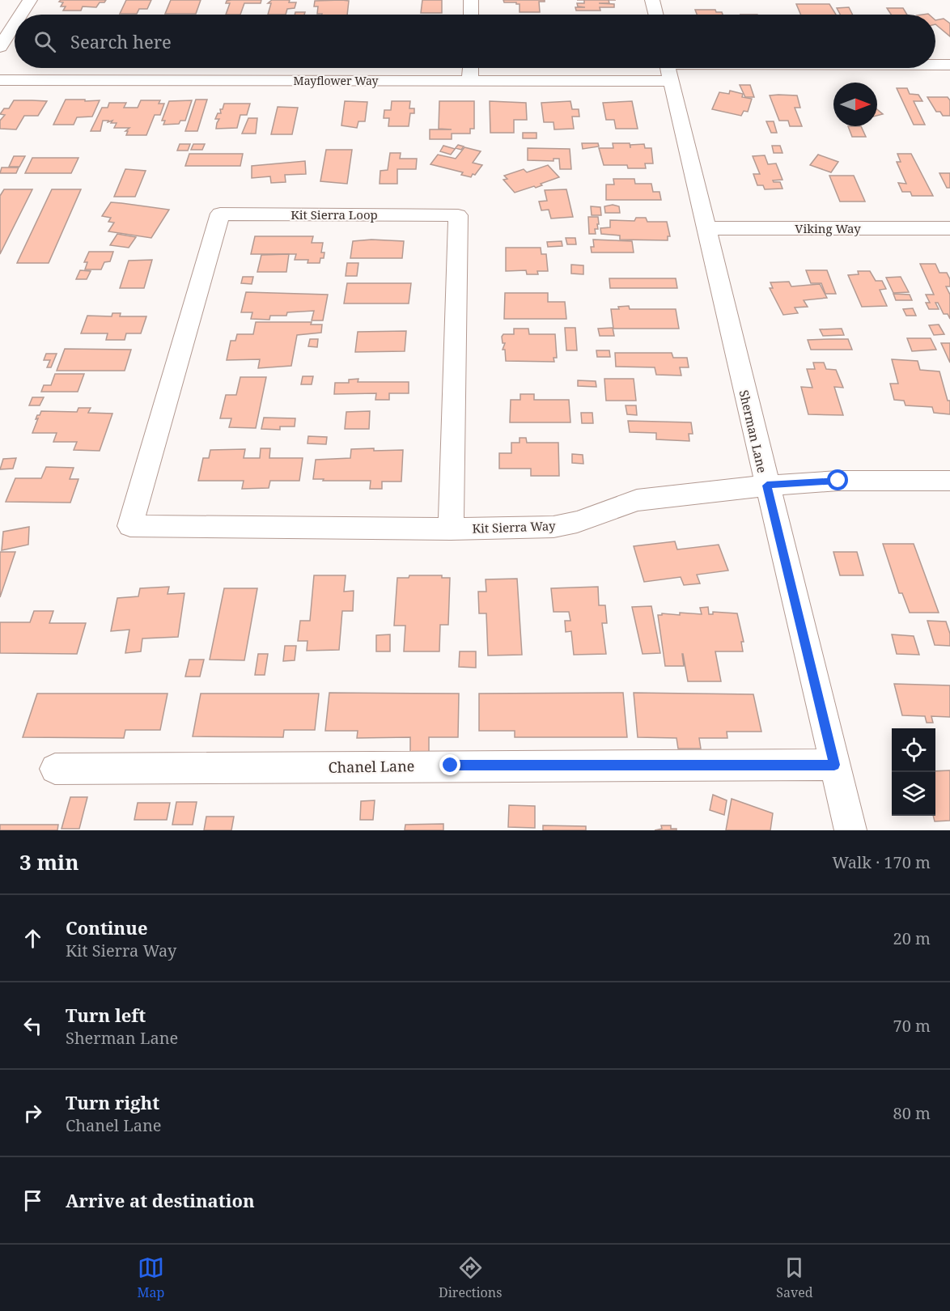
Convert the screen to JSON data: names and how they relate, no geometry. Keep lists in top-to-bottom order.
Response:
{
  "streets": {
    "street": [
      "Mayflower Way",
      "Kit Sierra Loop",
      "Viking Way",
      "Sherman Lane",
      "Kit Sierra Way",
      "Chanel Lane"
    ]
  },
  "crossings": [
    ["Mayflower Way", "Sherman Lane"],
    ["Kit Sierra Loop", "Kit Sierra Way"],
    ["Viking Way", "Sherman Lane"],
    ["Sherman Lane", "Kit Sierra Way"],
    ["Sherman Lane", "Chanel Lane"]
  ],
  "north": "right",
  "page": {
    "search": "Search here",
    "heading": ["3 min", "Walk · 170 m"],
    "list": [
      ["Continue", "Kit Sierra Way", "20 m"],
      ["Turn left", "Sherman Lane", "70 m"],
      ["Turn right", "Chanel Lane", "80 m"],
      "Arrive at destination"
    ],
    "nav": ["Map", "Directions", "Saved"]
  }
}
